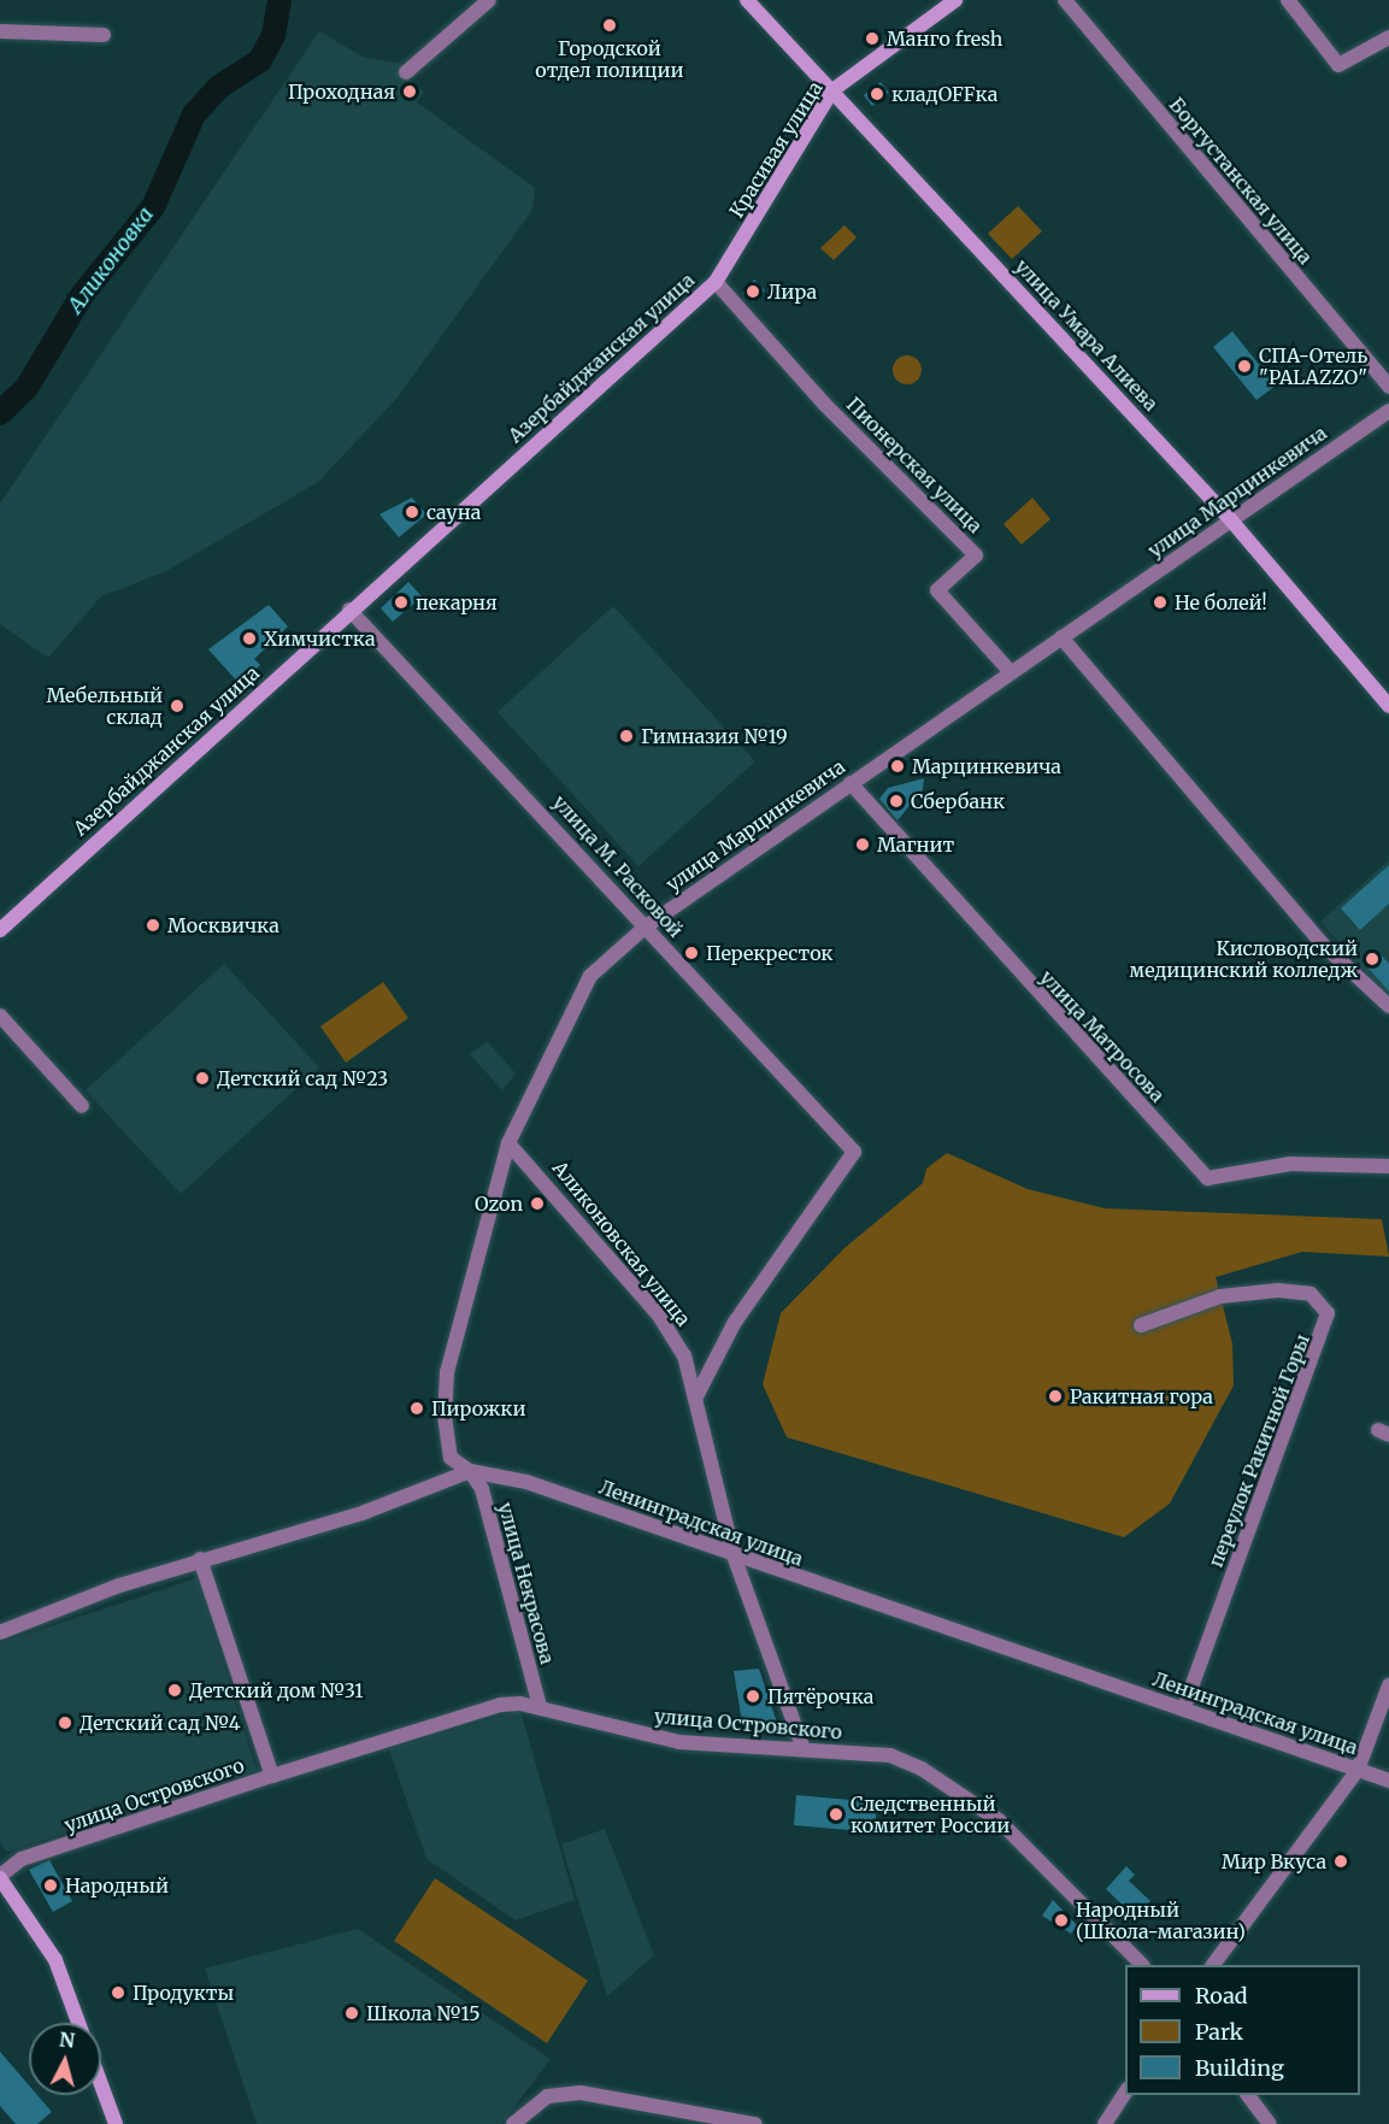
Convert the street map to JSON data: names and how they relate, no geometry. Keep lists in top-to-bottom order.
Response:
{
  "streets": {
    "main road": ["Красивая улица", "улица Умара Алиева", "Азербайджанская улица"],
    "street": [
      "Боргустанская улица",
      "Пионерская улица",
      "улица Марцинкевича",
      "улица М. Расковой",
      "улица Матросова",
      "Аликоновская улица",
      "переулок Ракитной Горы",
      "Ленинградская улица",
      "улица Некрасова",
      "улица Островского"
    ]
  },
  "crossings": [
    ["Красивая улица", "улица Умара Алиева"],
    ["Красивая улица", "Азербайджанская улица"],
    ["Красивая улица", "Пионерская улица"],
    ["улица Умара Алиева", "улица Марцинкевича"],
    ["Азербайджанская улица", "Пионерская улица"],
    ["Азербайджанская улица", "улица М. Расковой"],
    ["Пионерская улица", "улица Марцинкевича"],
    ["улица Марцинкевича", "улица М. Расковой"],
    ["улица Марцинкевича", "улица Матросова"],
    ["улица Марцинкевича", "Аликоновская улица"],
    ["улица Марцинкевича", "Ленинградская улица"],
    ["улица Марцинкевича", "улица Некрасова"],
    ["улица М. Расковой", "Аликоновская улица"],
    ["Аликоновская улица", "Ленинградская улица"],
    ["Аликоновская улица", "улица Островского"],
    ["переулок Ракитной Горы", "Ленинградская улица"],
    ["Ленинградская улица", "улица Некрасова"],
    ["улица Некрасова", "улица Островского"]
  ],
  "water": ["Аликоновка"],
  "places": [
    "Городской отдел полиции",
    "Манго fresh",
    "Проходная",
    "кладOFFка",
    "Лира",
    "СПА-Отель \"PALAZZO\"",
    "сауна",
    "пекарня",
    "Не болей!",
    "Химчистка",
    "Мебельный склад",
    "Гимназия №19",
    "Марцинкевича",
    "Сбербанк",
    "Магнит",
    "Москвичка",
    "Перекресток",
    "Кисловодский медицинский колледж",
    "Детский сад №23",
    "Ozon",
    "Ракитная гора",
    "Пирожки",
    "Детский дом №31",
    "Пятёрочка",
    "Детский сад №4",
    "Следственный комитет России",
    "Мир Вкуса",
    "Народный",
    "Народный (Школа-магазин)",
    "Продукты",
    "Школа №15"
  ],
  "legend": ["Road", "Park", "Building"],
  "north": "top"
}
